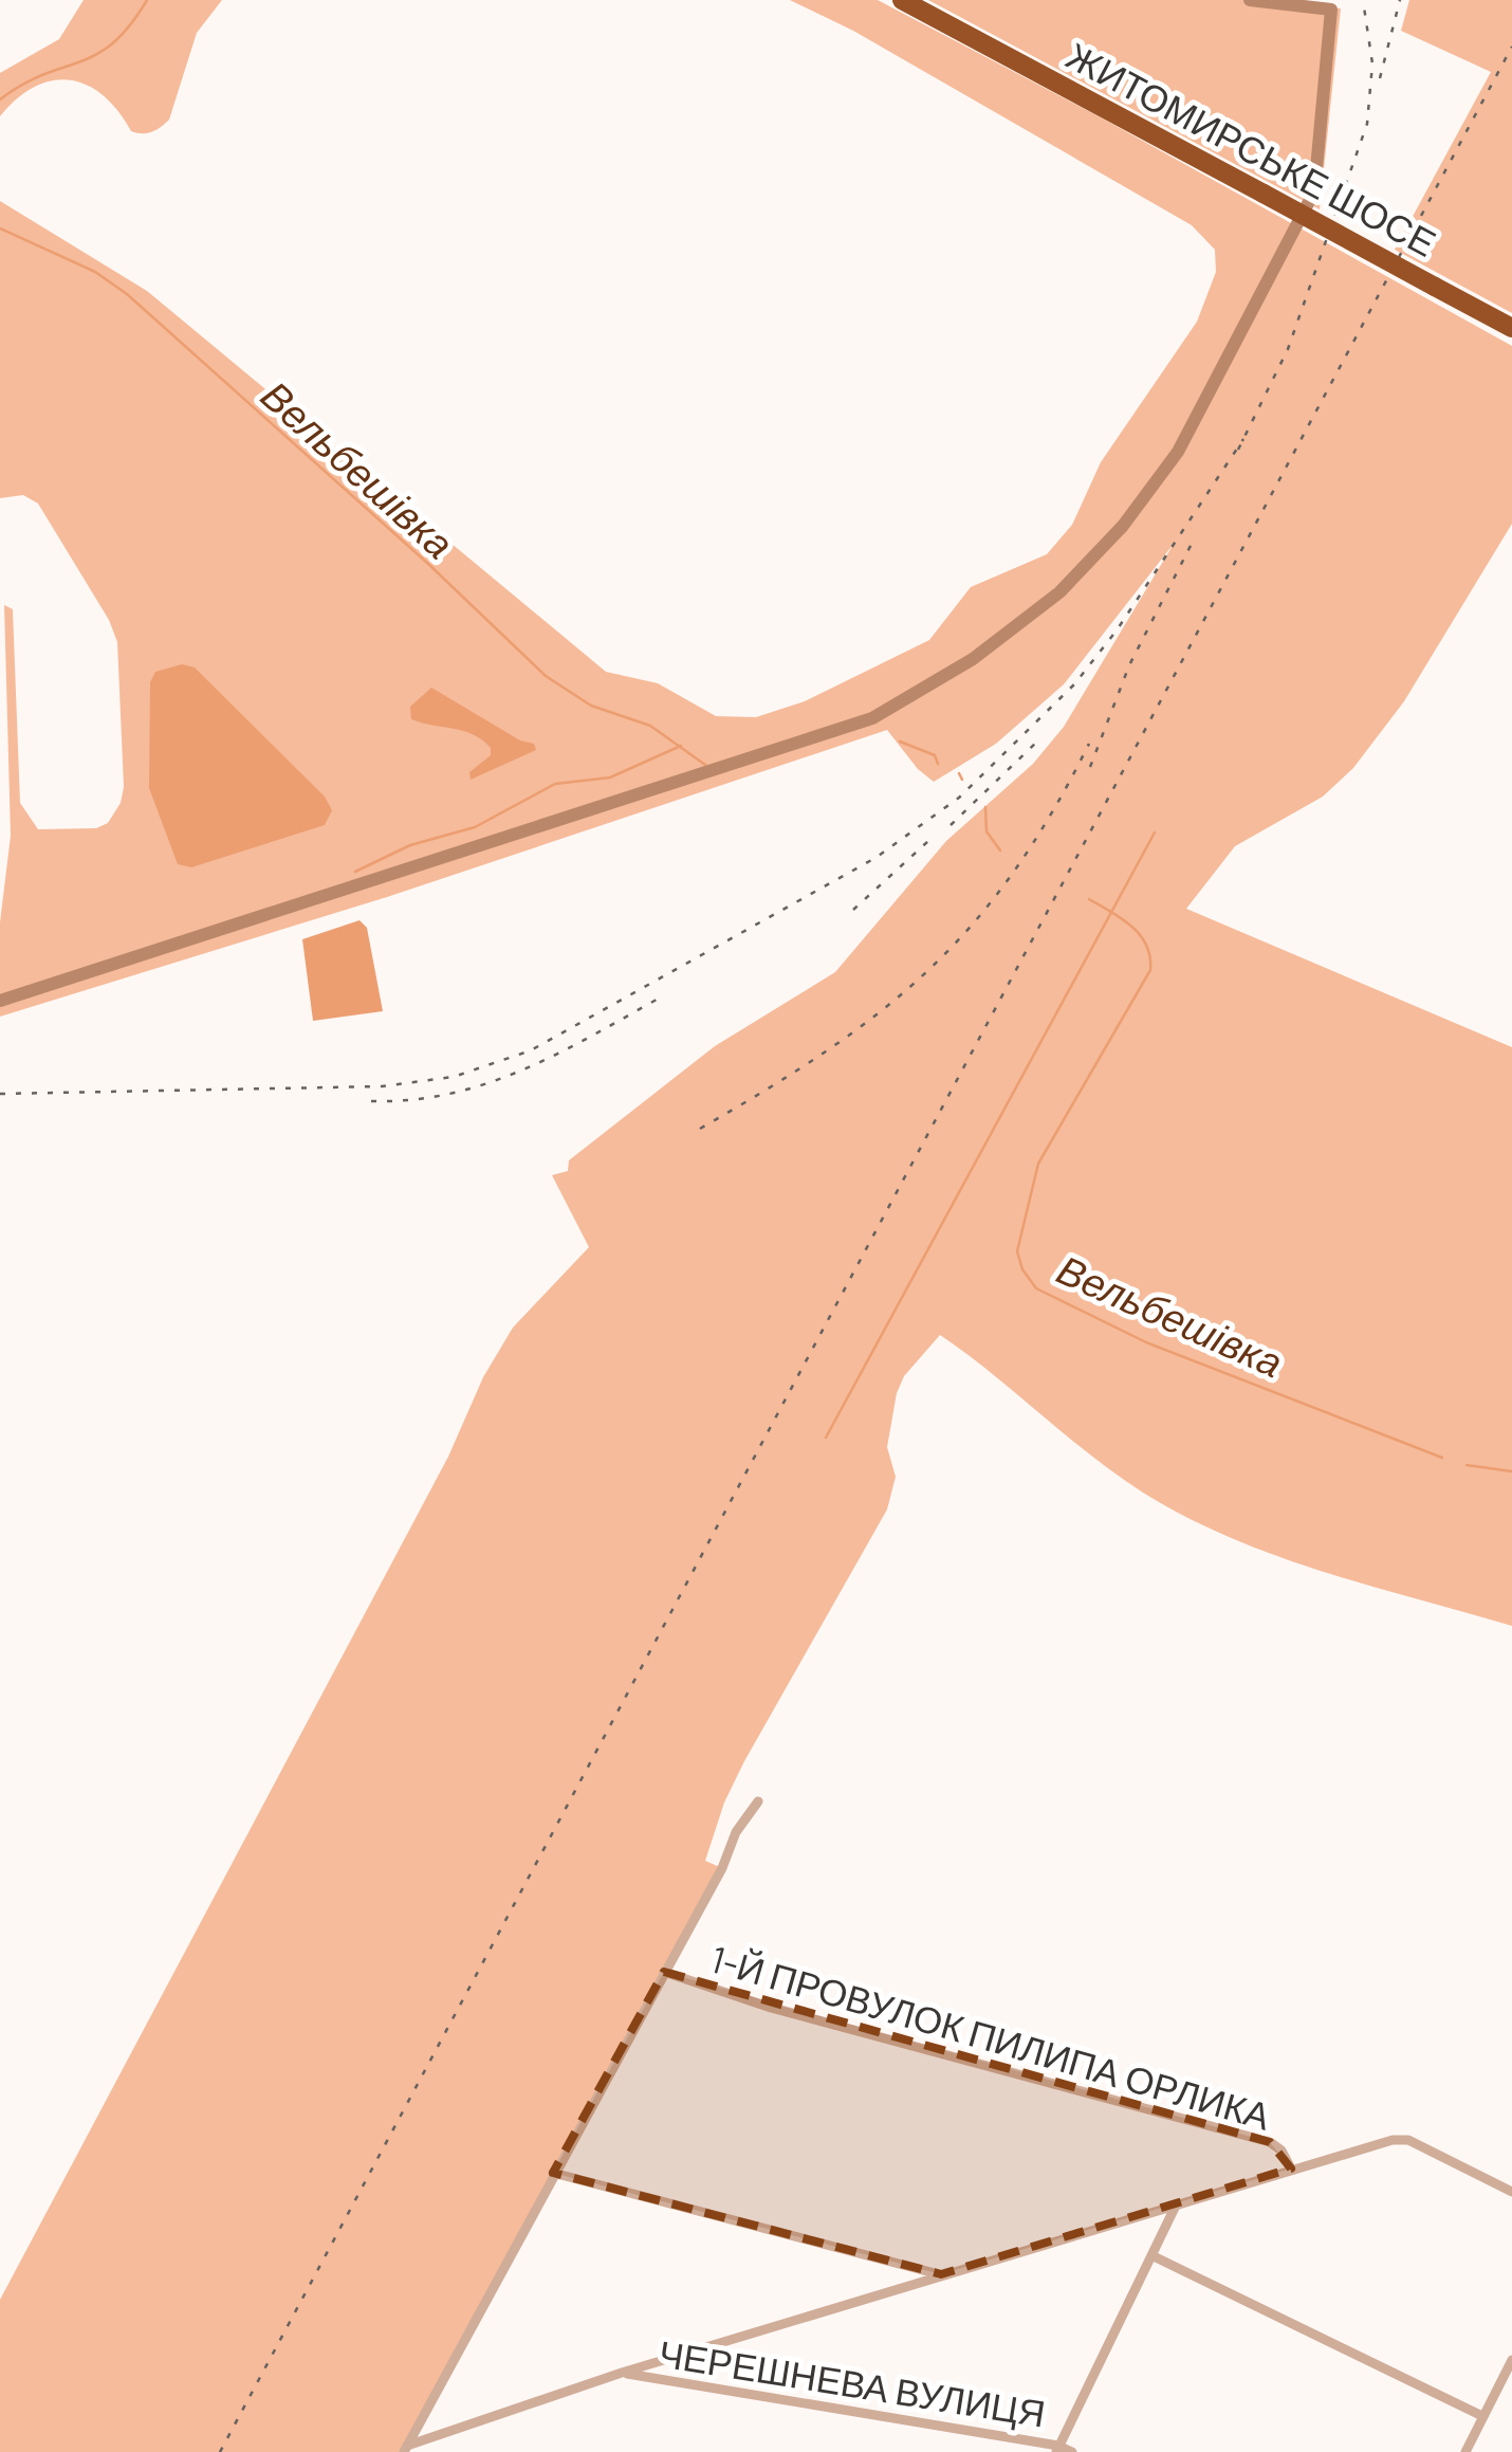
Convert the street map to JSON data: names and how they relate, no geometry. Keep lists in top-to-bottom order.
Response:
{
  "streets": {
    "highway": ["ЖИТОМИРСЬКЕ ШОСЕ"],
    "street": ["1-Й ПРОВУЛОК ПИЛИПА ОРЛИКА", "ЧЕРЕШНЕВА ВУЛИЦЯ"]
  },
  "water": ["Вельбешівка"]
}
